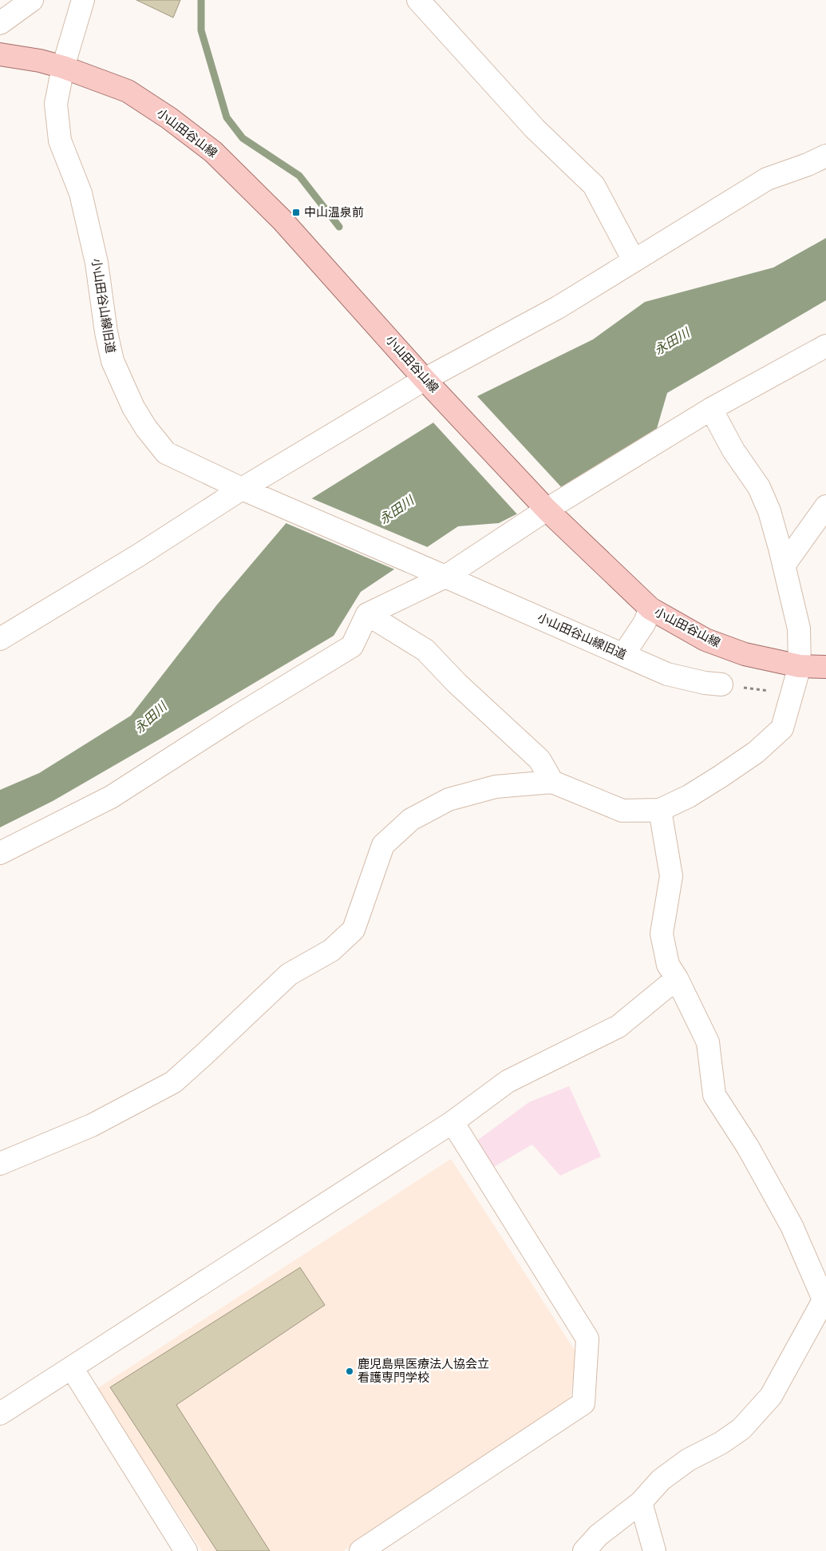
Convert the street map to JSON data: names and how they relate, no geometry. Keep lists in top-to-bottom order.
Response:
{
  "streets": {
    "main road": ["小山田谷山線"],
    "street": ["小山田谷山線旧道"]
  },
  "crossings": [
    ["小山田谷山線", "小山田谷山線旧道"]
  ],
  "water": ["永田川"],
  "places": {
    "transit": ["中山温泉前"],
    "other": ["鹿児島県医療法人協会立 看護専門学校"]
  }
}
